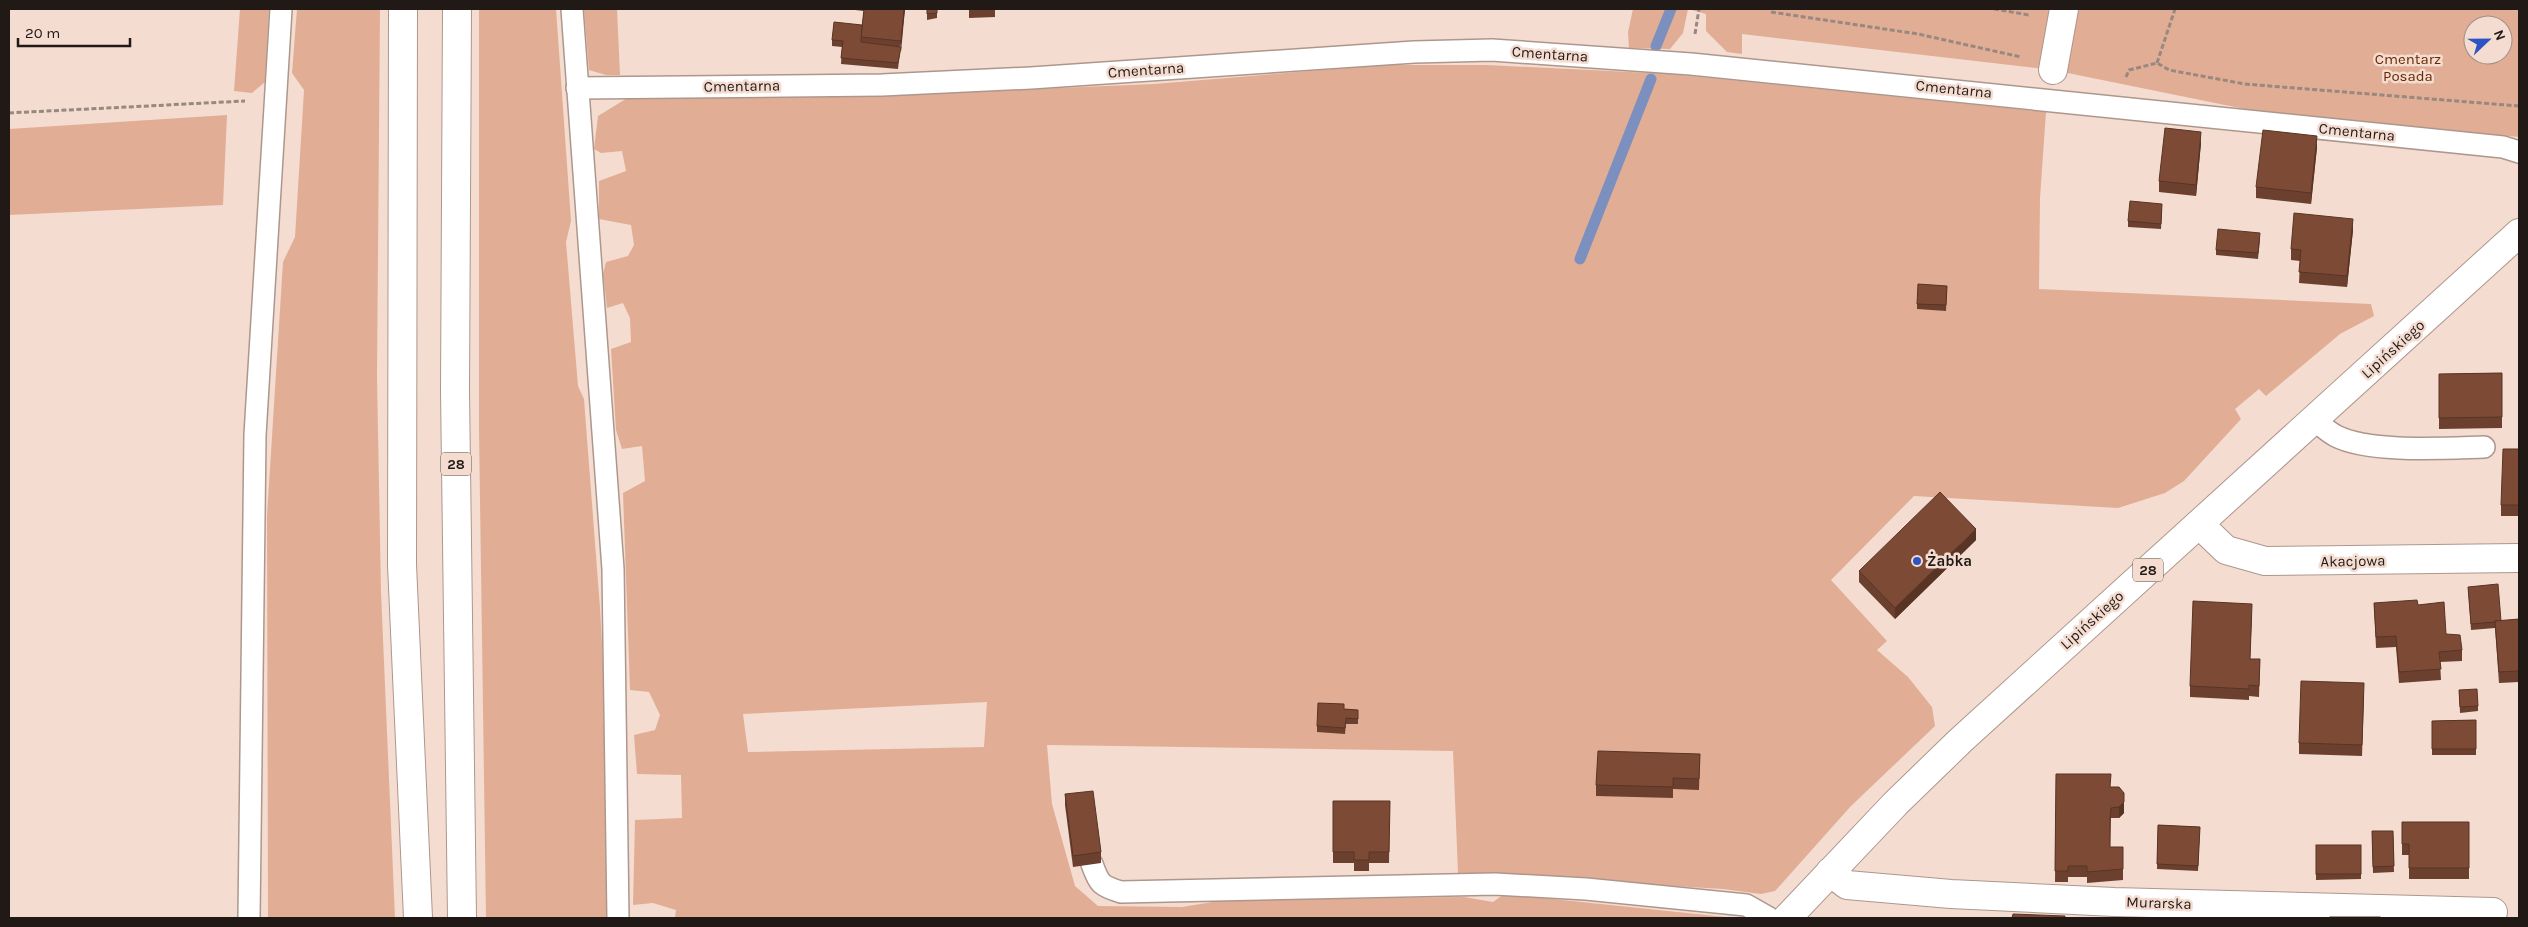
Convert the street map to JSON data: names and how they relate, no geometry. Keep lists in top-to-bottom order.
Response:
{
  "streets": {
    "main road": [
      "Lipińskiego",
      "28",
      "Akacjowa",
      "Murarska"
    ],
    "lane": ["Cmentarna"]
  },
  "crossings": [
    ["Lipińskiego", "Akacjowa"],
    ["Lipińskiego", "Murarska"]
  ],
  "parks": ["Cmentarz Posada"],
  "places": ["Żabka"],
  "scale_bar": "20 m",
  "north": "right"
}
